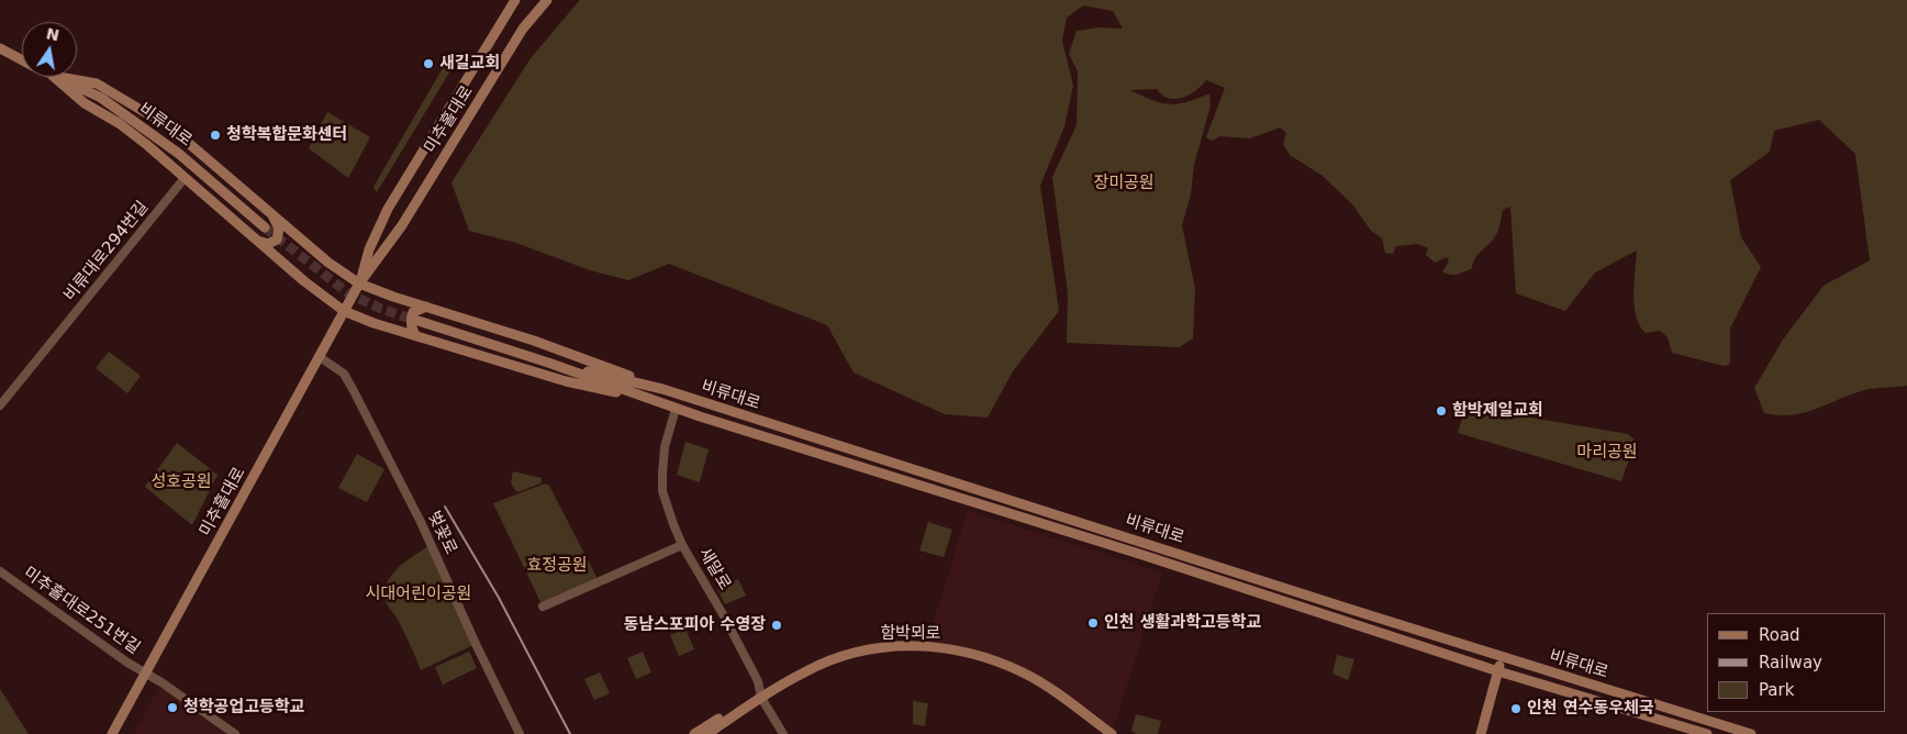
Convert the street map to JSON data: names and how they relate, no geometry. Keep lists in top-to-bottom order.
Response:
{
  "streets": {
    "main road": ["미추홀대로", "비류대로", "함박뫼로"],
    "street": [
      "비류대로294번길",
      "벚꽃로",
      "새말로",
      "미추홀대로251번길"
    ]
  },
  "crossings": [
    ["미추홀대로", "벚꽃로"],
    ["미추홀대로", "미추홀대로251번길"],
    ["비류대로", "새말로"],
    ["새말로", "함박뫼로"]
  ],
  "parks": [
    "장미공원",
    "마리공원",
    "성호공원",
    "효정공원",
    "시대어린이공원"
  ],
  "places": [
    "새길교회",
    "청학복합문화센터",
    "함박제일교회",
    "인천 생활과학고등학교",
    "동남스포피아 수영장",
    "청학공업고등학교",
    "인천 연수동우체국"
  ],
  "legend": ["Road", "Railway", "Park"],
  "north": "top"
}
